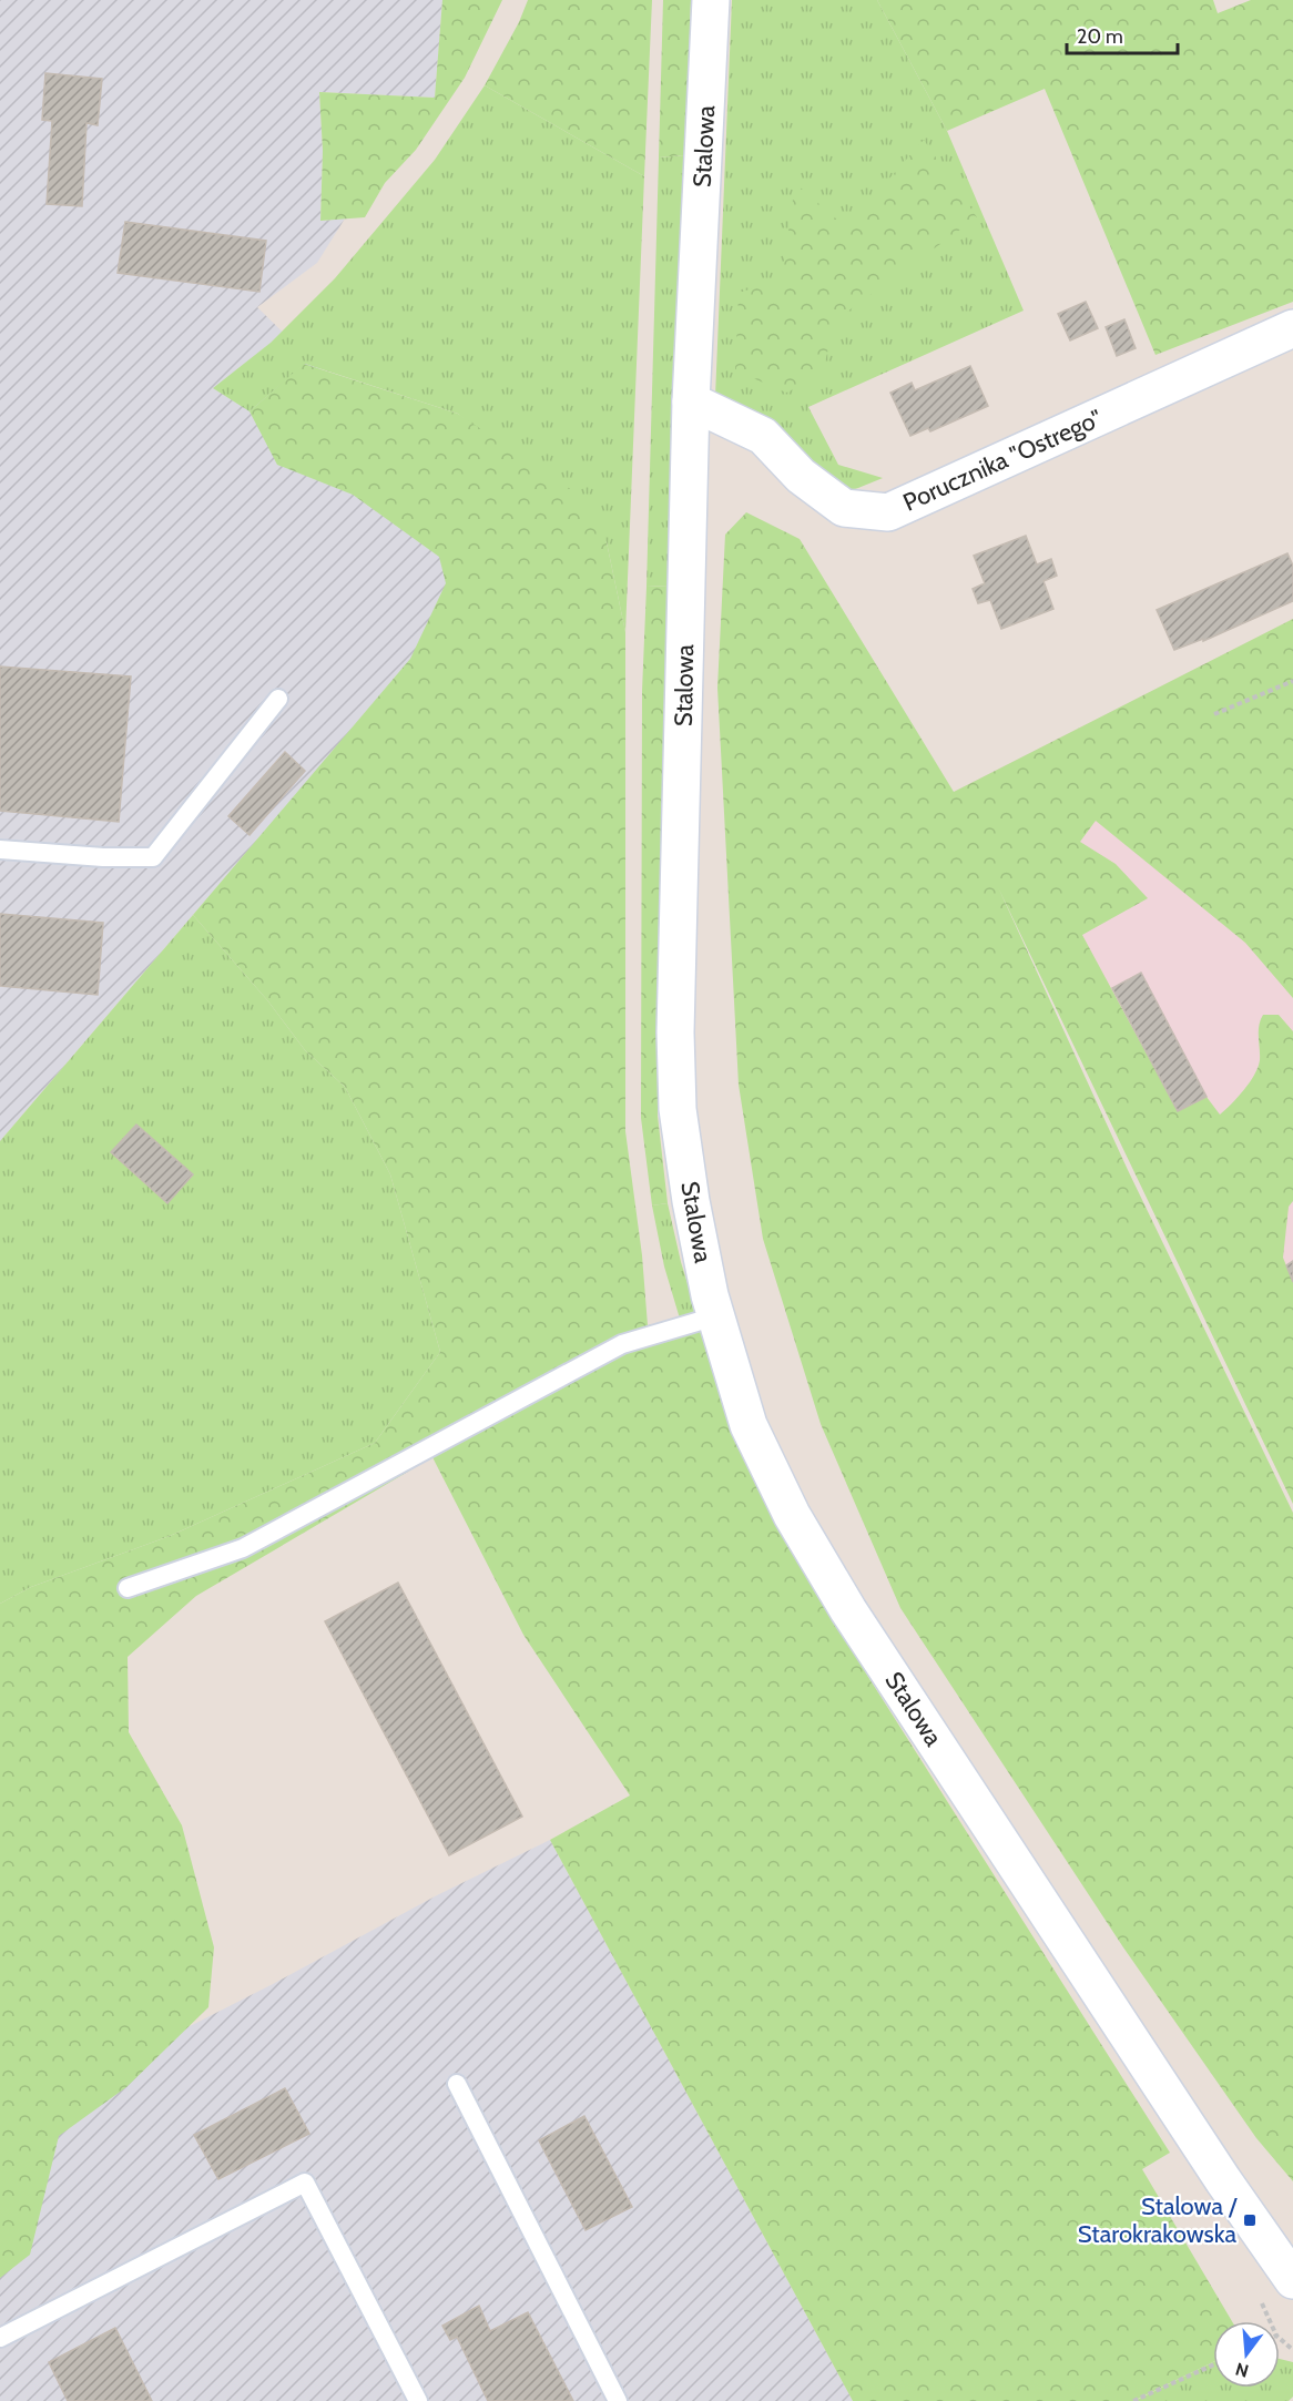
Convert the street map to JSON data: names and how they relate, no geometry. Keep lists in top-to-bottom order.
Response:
{
  "streets": {
    "street": ["Stalowa", "Porucznika \"Ostrego\""]
  },
  "crossings": [
    ["Stalowa", "Porucznika \"Ostrego\""]
  ],
  "places": {
    "transit": ["Stalowa / Starokrakowska"]
  },
  "scale_bar": "20 m",
  "north": "bottom"
}
